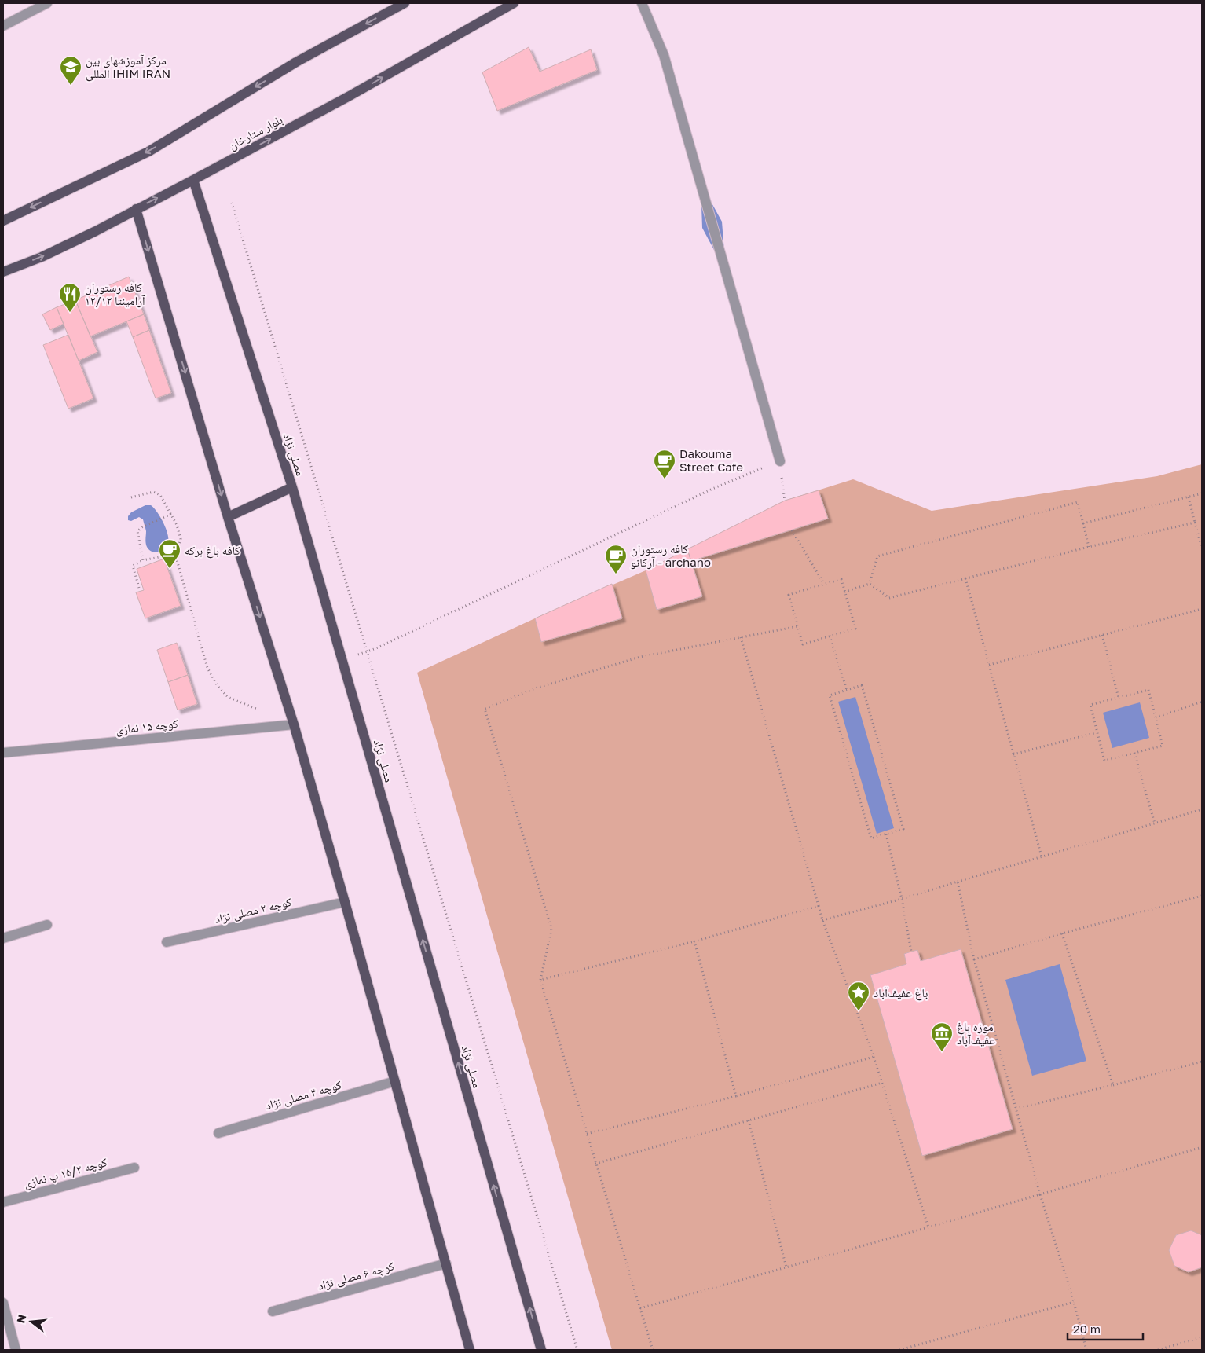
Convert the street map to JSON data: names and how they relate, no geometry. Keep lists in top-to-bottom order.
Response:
{
  "streets": {
    "main road": ["بلوار ستارخان", "مصلی نژاد"],
    "street": [
      "کوچه ۱۵ نمازی",
      "کوچه ۲ مصلی نژاد",
      "کوچه ۴ مصلی نژاد",
      "کوچه ۱۵/۲ پ نمازی",
      "کوچه ۶ مصلی نژاد"
    ]
  },
  "crossings": [
    ["بلوار ستارخان", "مصلی نژاد"]
  ],
  "places": {
    "school or university": ["مرکز آموزشهای بین المللی IHIM IRAN"],
    "restaurant": ["کافه رستوران آرامینتا ۱۲/۱۲"],
    "cafe": ["Dakouma Street Cafe", "کافه باغ برکه", "کافه رستوران آرکانو - archano"],
    "place": ["باغ عفیف‌آباد"],
    "museum": ["موزه باغ عفیف‌آباد"]
  },
  "scale_bar": "20 m",
  "north": "left"
}
